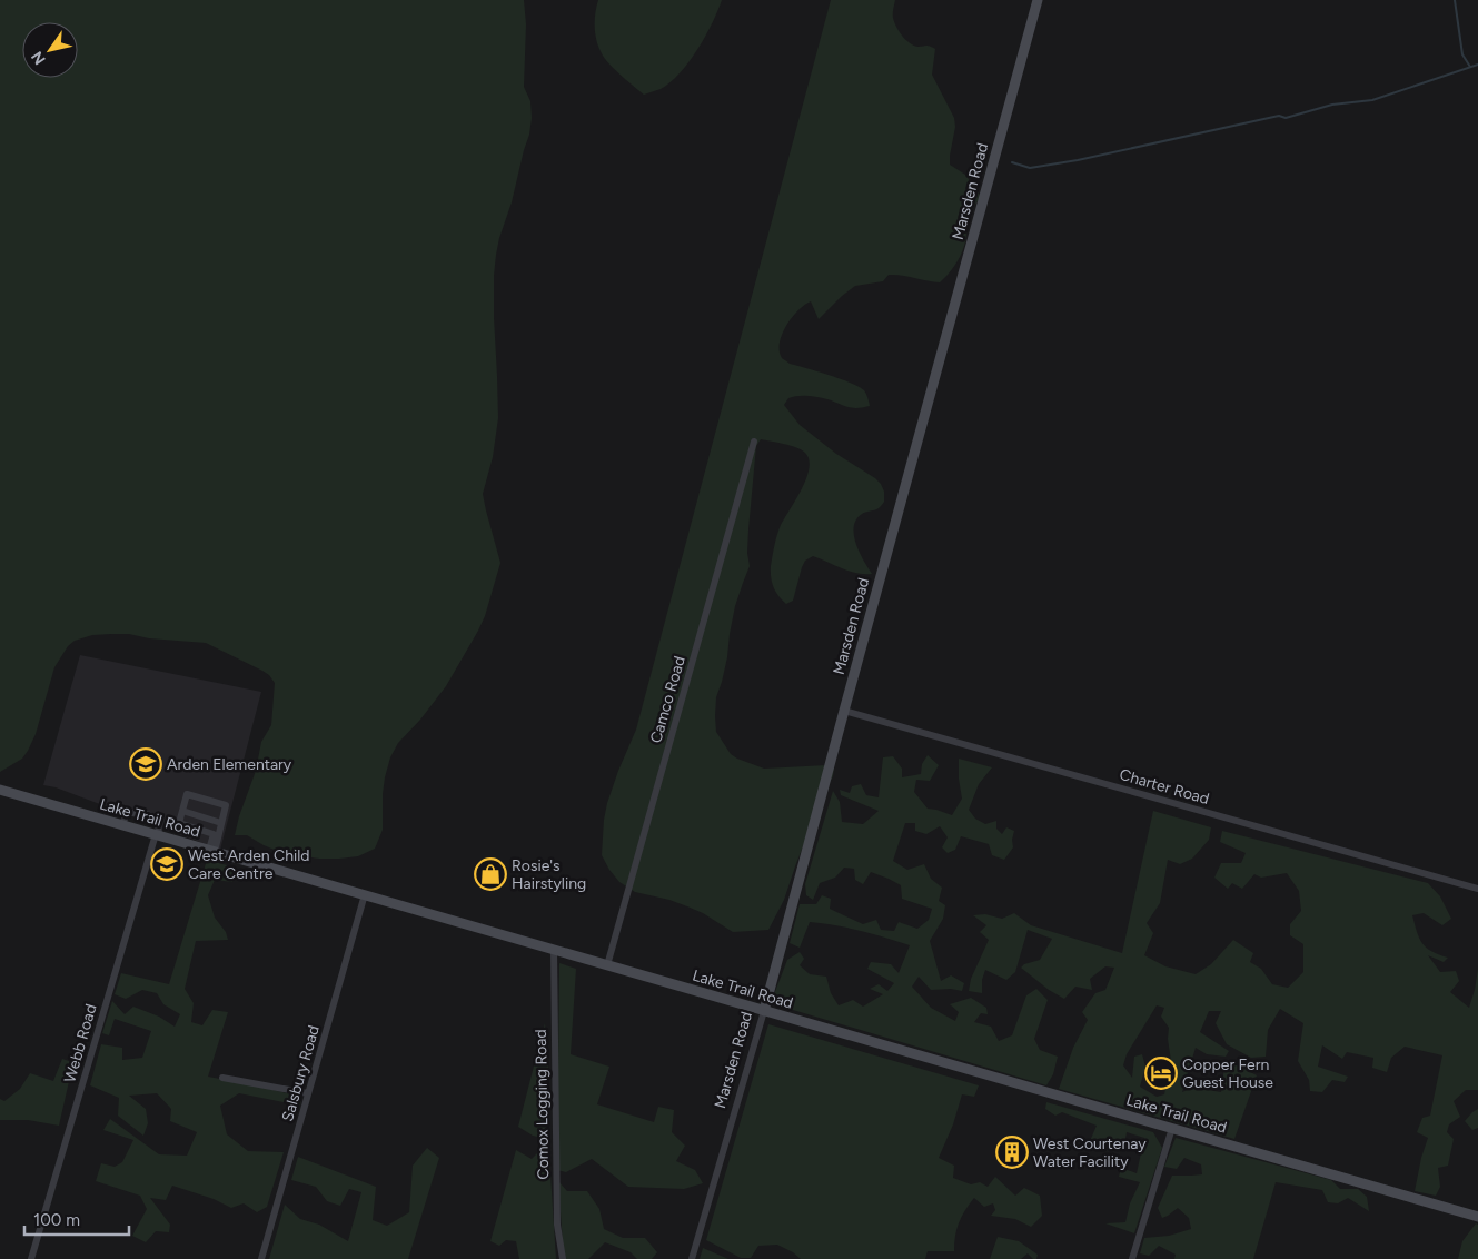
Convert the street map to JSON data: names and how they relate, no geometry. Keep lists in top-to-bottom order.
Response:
{
  "streets": {
    "street": [
      "Marsden Road",
      "Camco Road",
      "Charter Road",
      "Lake Trail Road",
      "Webb Road",
      "Salsbury Road",
      "Comox Logging Road"
    ]
  },
  "crossings": [
    ["Marsden Road", "Charter Road"],
    ["Marsden Road", "Lake Trail Road"],
    ["Camco Road", "Lake Trail Road"],
    ["Lake Trail Road", "Webb Road"],
    ["Lake Trail Road", "Salsbury Road"],
    ["Lake Trail Road", "Comox Logging Road"]
  ],
  "places": {
    "school or university": ["Arden Elementary", "West Arden Child Care Centre"],
    "shop": ["Rosie's Hairstyling"],
    "hotel": ["Copper Fern Guest House"],
    "building": ["West Courtenay Water Facility"]
  },
  "scale_bar": "100 m",
  "north": "bottom left"
}
